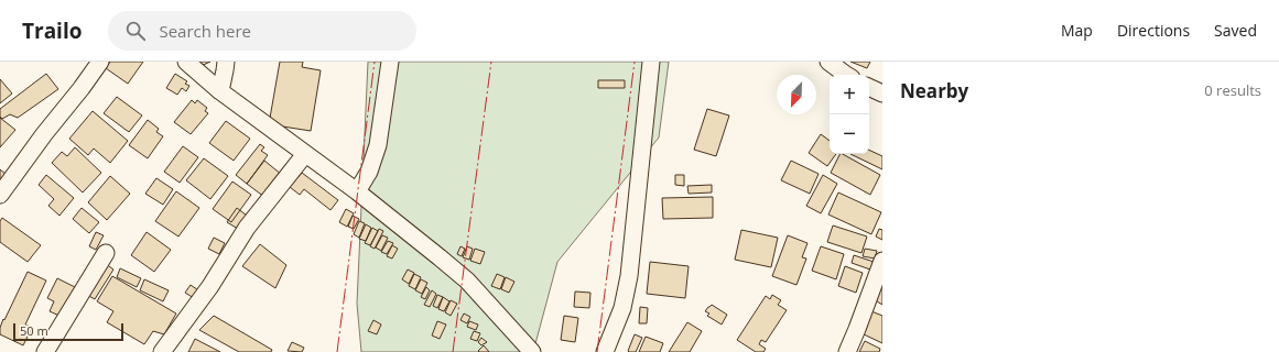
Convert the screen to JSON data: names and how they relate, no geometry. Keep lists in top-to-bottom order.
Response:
{
  "scale_bar": "50 m",
  "north": "bottom left",
  "page": {
    "header": "Trailo",
    "search": "Search here",
    "nav": ["Map", "Directions", "Saved"],
    "heading": ["Nearby", "0 results"],
    "map_buttons": ["+", "−"],
    "scale": "50 m"
  }
}
